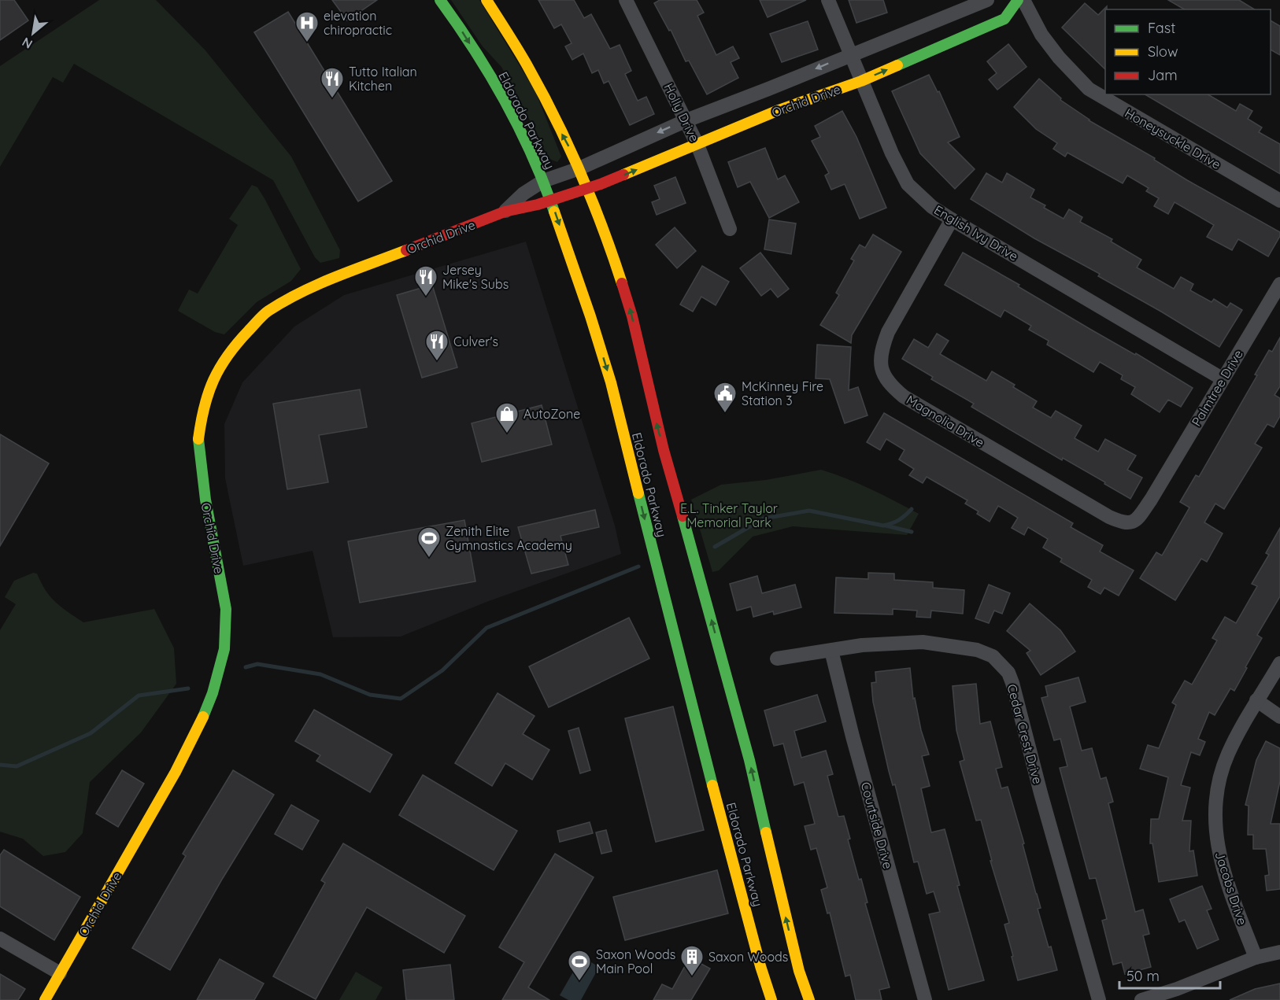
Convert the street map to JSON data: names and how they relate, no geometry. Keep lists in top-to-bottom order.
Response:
{
  "streets": {
    "main road": ["Orchid Drive", "Eldorado Parkway"],
    "street": [
      "Holly Drive",
      "Honeysuckle Drive",
      "English Ivy Drive",
      "Palmtree Drive",
      "Magnolia Drive",
      "Cedar Crest Drive",
      "Courtside Drive",
      "Jacobs Drive"
    ]
  },
  "crossings": [
    ["Orchid Drive", "Holly Drive"],
    ["Orchid Drive", "Eldorado Parkway"],
    ["Orchid Drive", "English Ivy Drive"],
    ["English Ivy Drive", "Palmtree Drive"],
    ["English Ivy Drive", "Magnolia Drive"],
    ["Palmtree Drive", "Magnolia Drive"],
    ["Cedar Crest Drive", "Courtside Drive"]
  ],
  "parks": ["E.L. Tinker Taylor Memorial Park"],
  "places": {
    "hospital": ["elevation chiropractic"],
    "restaurant": ["Tutto Italian Kitchen", "Jersey Mike's Subs", "Culver's"],
    "public building": ["McKinney Fire Station 3"],
    "shop": ["AutoZone"],
    "sports": ["Zenith Elite Gymnastics Academy", "Saxon Woods Main Pool"],
    "building": ["Saxon Woods"]
  },
  "legend": ["Fast", "Slow", "Jam"],
  "scale_bar": "50 m",
  "north": "bottom left"
}
